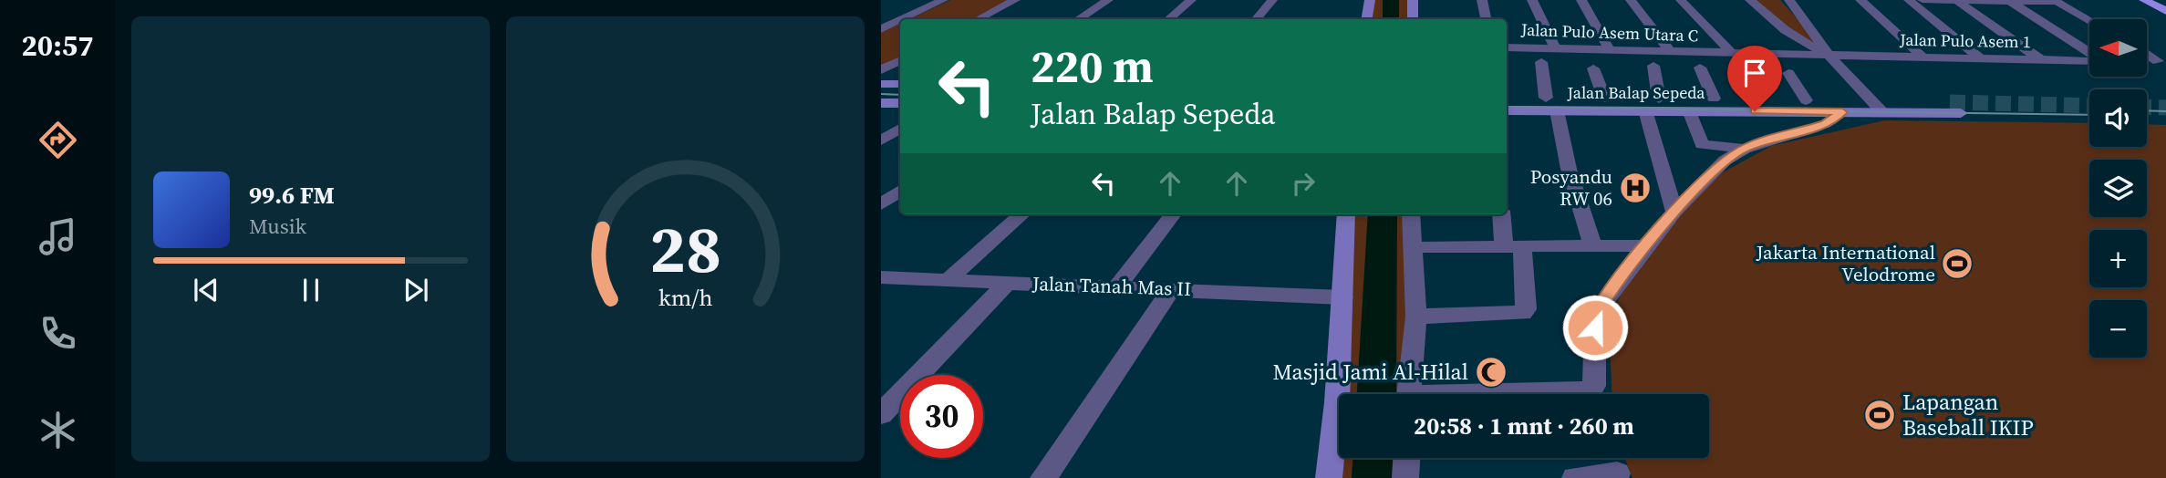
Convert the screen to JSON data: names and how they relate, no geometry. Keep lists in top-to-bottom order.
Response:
{
  "streets": {
    "main road": ["Jalan Balap Sepeda"],
    "street": ["Jalan Pulo Asem Utara C", "Jalan Pulo Asem 1", "Jalan Tanah Mas II"]
  },
  "crossings": [
    ["Jalan Pulo Asem Utara C", "Jalan Pulo Asem 1"]
  ],
  "places": {
    "hospital": ["Posyandu RW 06"],
    "sports": ["Jakarta International Velodrome", "Lapangan Baseball IKIP"],
    "mosque": ["Masjid Jami Al-Hilal"]
  },
  "north": "left",
  "page": {
    "tabs": "20:57",
    "map_buttons": ["+", "−"],
    "turn": ["220 m", "Jalan Balap Sepeda"],
    "song": ["99.6 FM", "Musik"],
    "limit": "30",
    "trip": "20:58 · 1 mnt · 260 m",
    "gauge": ["28", "km/h"]
  }
}
